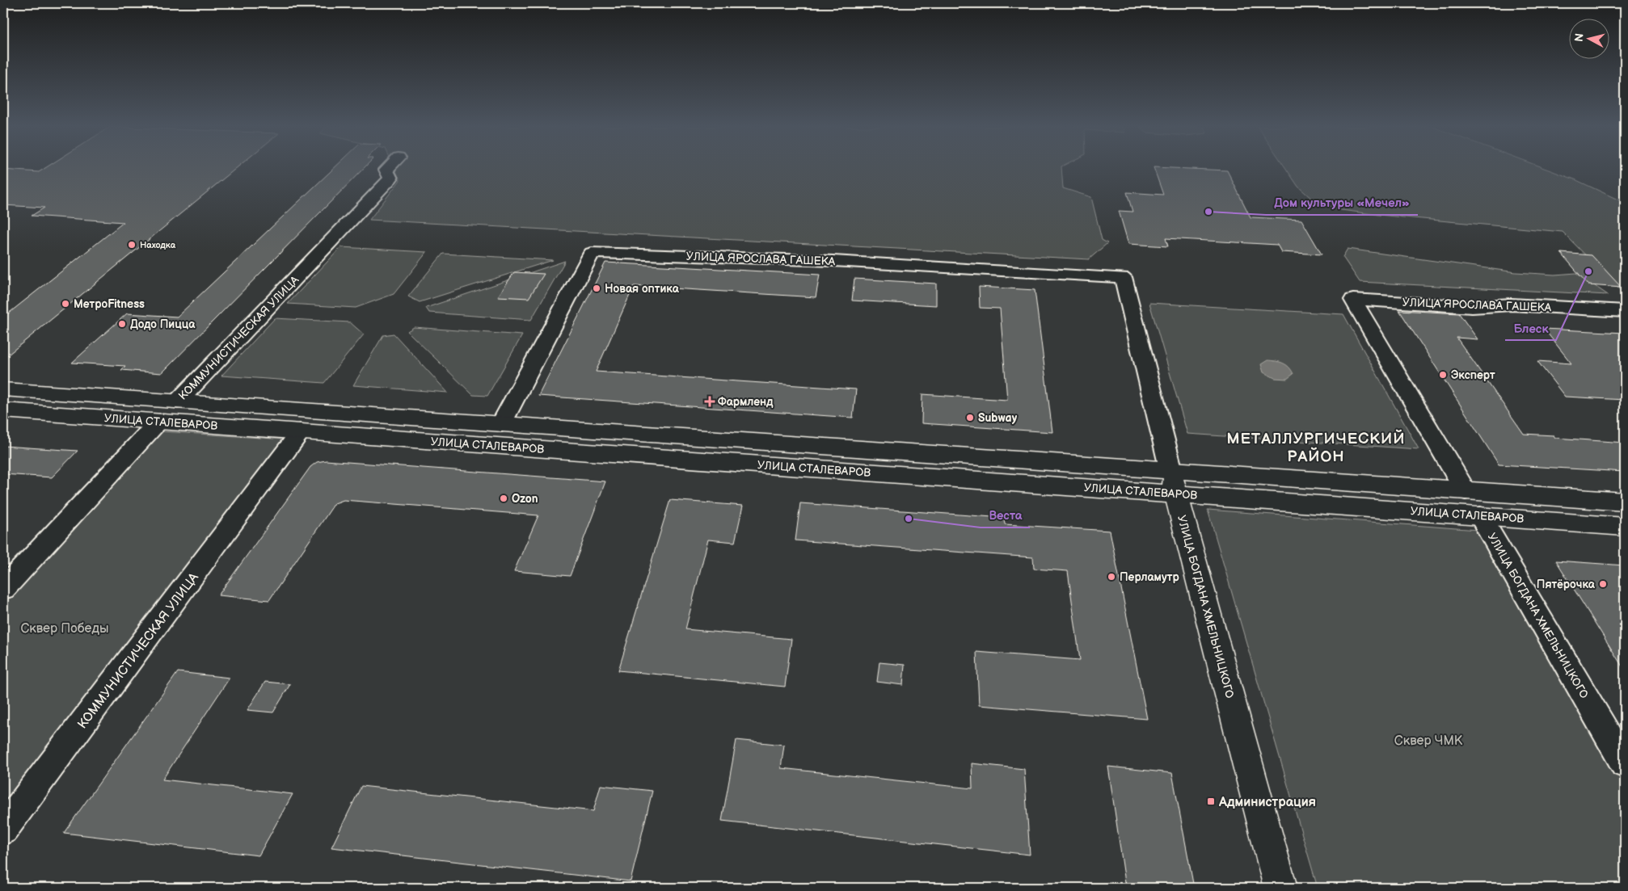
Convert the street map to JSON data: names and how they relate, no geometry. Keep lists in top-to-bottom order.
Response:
{
  "streets": {
    "main road": ["КОММУНИСТИЧЕСКАЯ УЛИЦА", "УЛИЦА СТАЛЕВАРОВ", "УЛИЦА БОГДАНА ХМЕЛЬНИЦКОГО"],
    "street": ["УЛИЦА ЯРОСЛАВА ГАШЕКА"]
  },
  "crossings": [
    ["УЛИЦА ЯРОСЛАВА ГАШЕКА", "УЛИЦА СТАЛЕВАРОВ"],
    ["УЛИЦА ЯРОСЛАВА ГАШЕКА", "УЛИЦА БОГДАНА ХМЕЛЬНИЦКОГО"],
    ["КОММУНИСТИЧЕСКАЯ УЛИЦА", "УЛИЦА СТАЛЕВАРОВ"],
    ["УЛИЦА СТАЛЕВАРОВ", "УЛИЦА БОГДАНА ХМЕЛЬНИЦКОГО"]
  ],
  "districts": ["МЕТАЛЛУРГИЧЕСКИЙ РАЙОН"],
  "parks": ["Сквер Победы", "Сквер ЧМК"],
  "places": {
    "other": [
      "Дом культуры «Мечел»",
      "Находка",
      "Блеск",
      "Новая оптика",
      "МетроFitness",
      "Додо Пицца",
      "Эксперт",
      "Subway",
      "Ozon",
      "Веста",
      "Перламутр",
      "Пятёрочка"
    ],
    "health": ["Фармленд"],
    "transit": ["Администрация"]
  },
  "north": "left"
}
